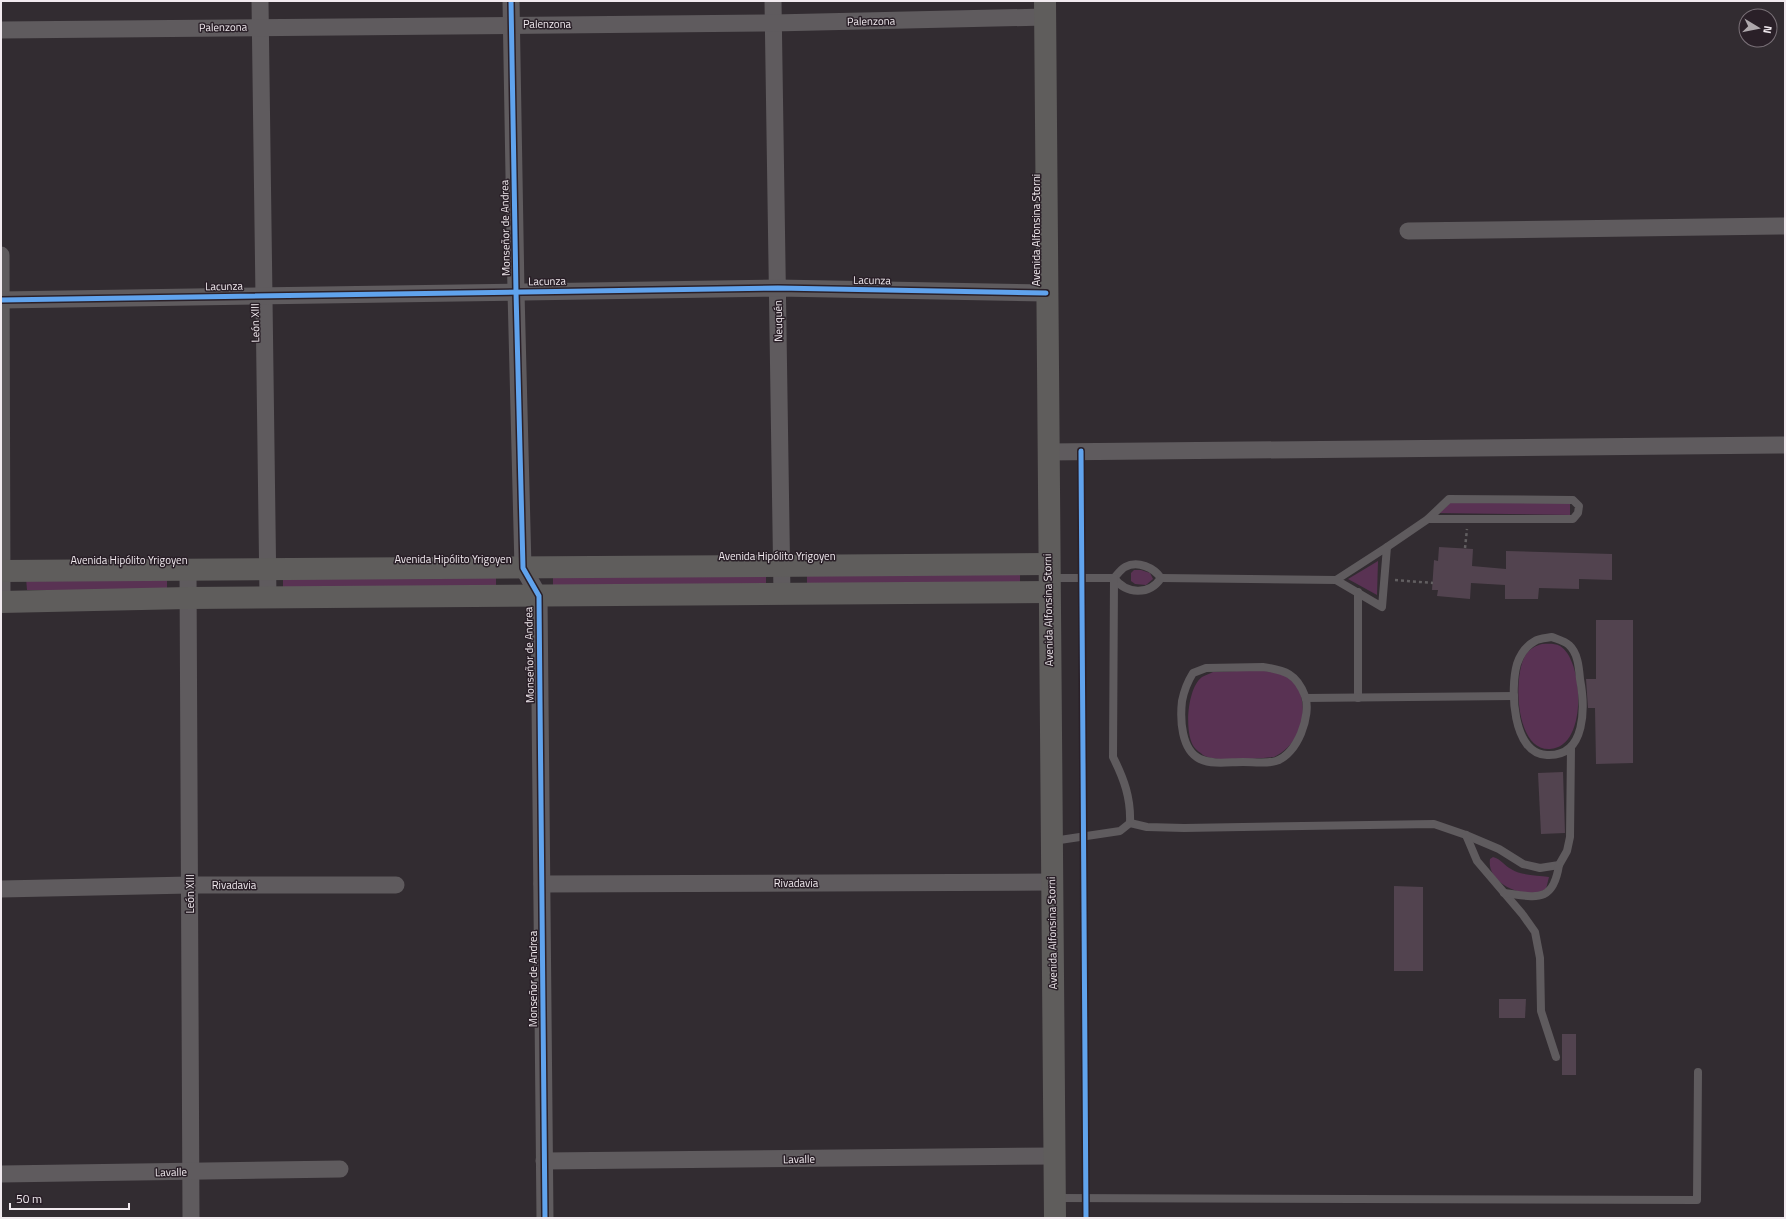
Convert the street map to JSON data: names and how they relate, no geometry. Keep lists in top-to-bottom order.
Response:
{
  "streets": {
    "main road": ["Avenida Alfonsina Storni", "Avenida Hipólito Yrigoyen"],
    "street": [
      "Palenzona",
      "Monseñor de Andrea",
      "Lacunza",
      "Neuquén",
      "León XIII",
      "Rivadavia",
      "Lavalle"
    ]
  },
  "crossings": [
    ["Palenzona", "Monseñor de Andrea"],
    ["Palenzona", "Avenida Alfonsina Storni"],
    ["Palenzona", "Neuquén"],
    ["Palenzona", "León XIII"],
    ["Monseñor de Andrea", "Lacunza"],
    ["Monseñor de Andrea", "Avenida Hipólito Yrigoyen"],
    ["Monseñor de Andrea", "Rivadavia"],
    ["Monseñor de Andrea", "Lavalle"],
    ["Avenida Alfonsina Storni", "Lacunza"],
    ["Avenida Alfonsina Storni", "Avenida Hipólito Yrigoyen"],
    ["Avenida Alfonsina Storni", "Rivadavia"],
    ["Avenida Alfonsina Storni", "Lavalle"],
    ["Lacunza", "Neuquén"],
    ["Lacunza", "León XIII"],
    ["Neuquén", "Avenida Hipólito Yrigoyen"],
    ["León XIII", "Avenida Hipólito Yrigoyen"],
    ["León XIII", "Rivadavia"],
    ["León XIII", "Lavalle"]
  ],
  "scale_bar": "50 m",
  "north": "right"
}
